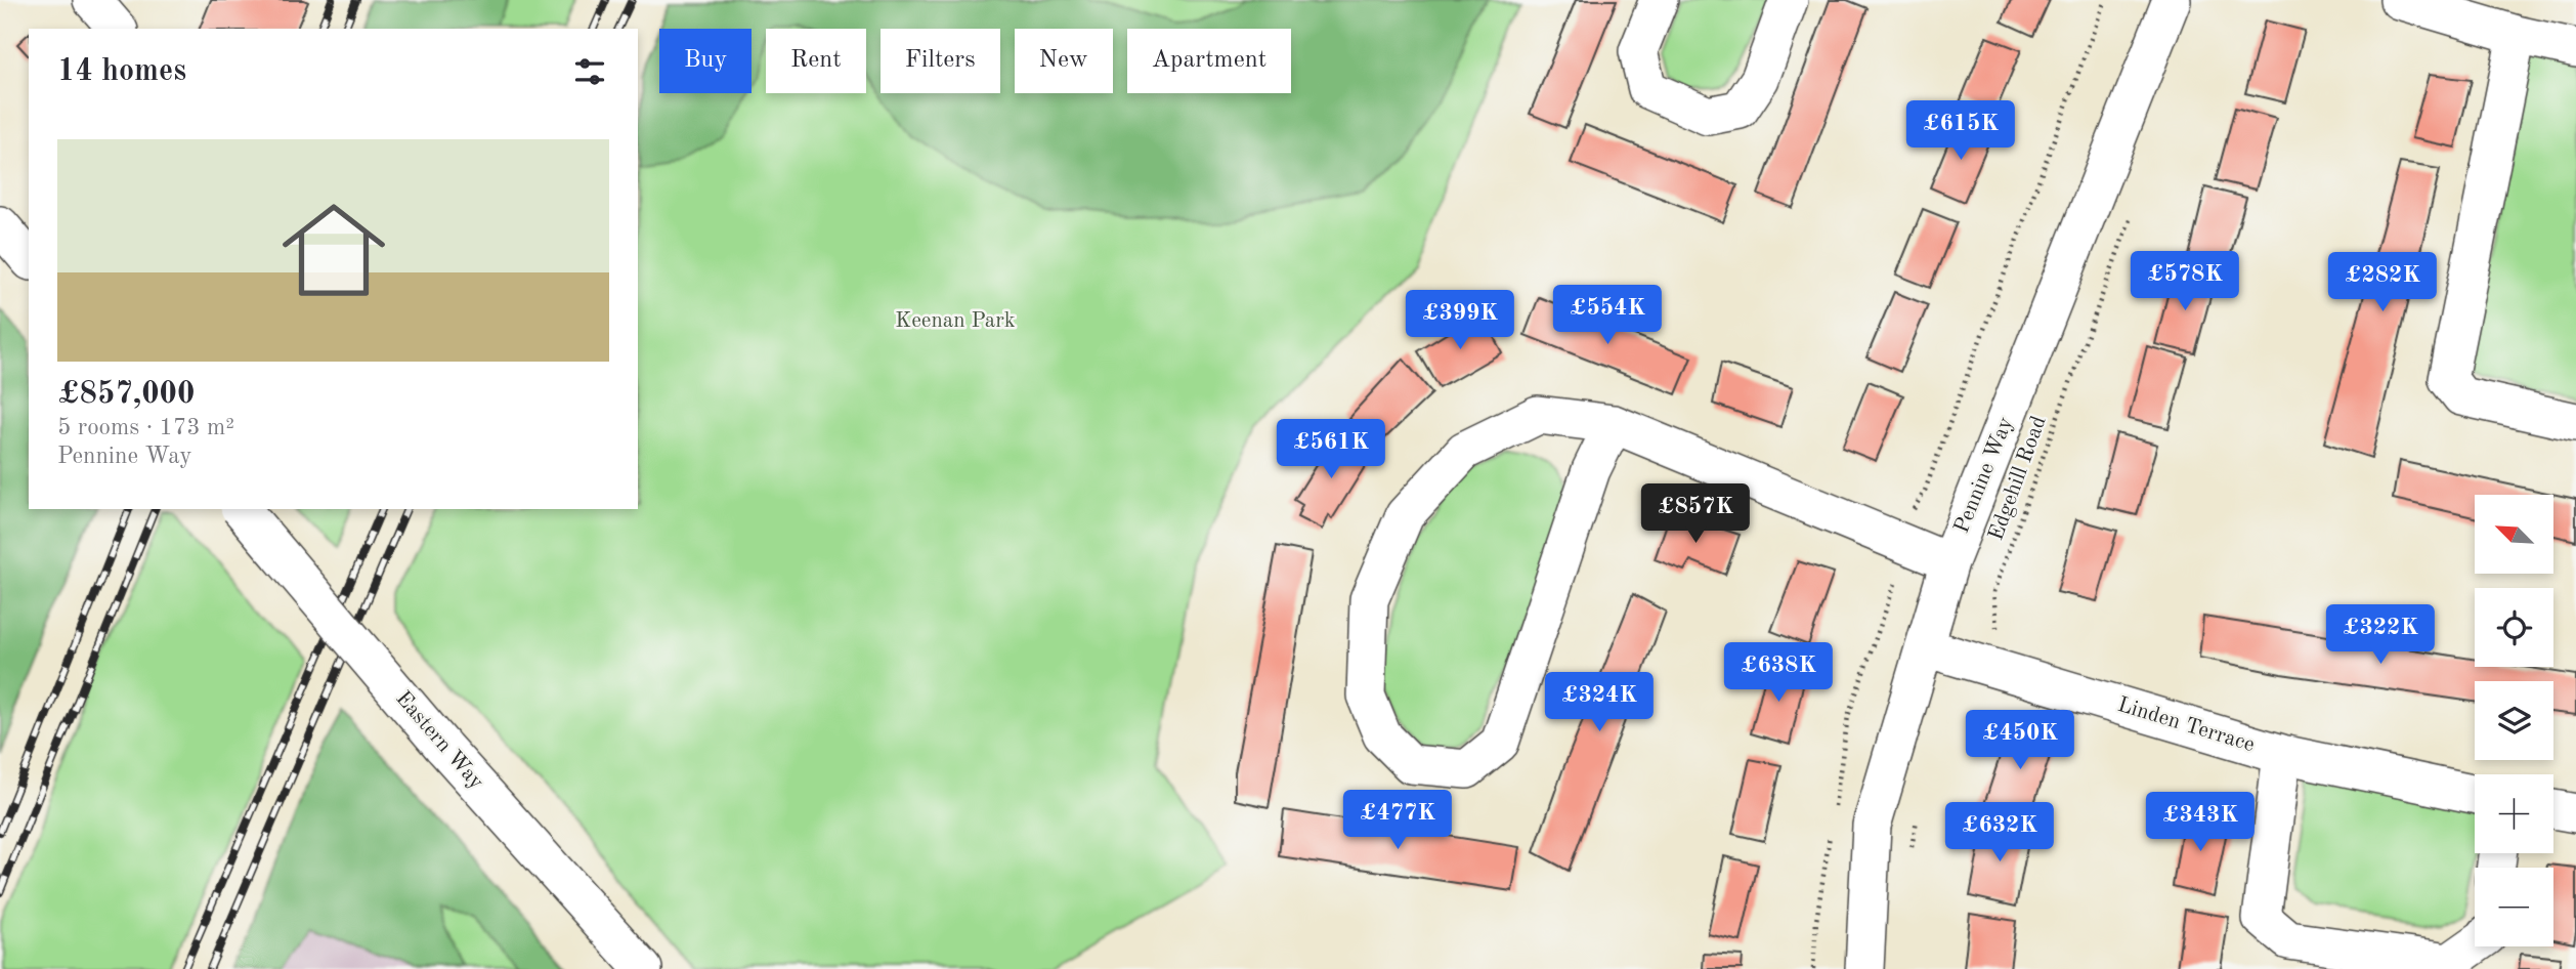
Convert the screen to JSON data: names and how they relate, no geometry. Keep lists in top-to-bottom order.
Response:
{
  "streets": {
    "street": ["Pennine Way", "Linden Terrace", "Eastern Way"],
    "path": ["Edgehill Road"]
  },
  "crossings": [
    ["Pennine Way", "Linden Terrace"],
    ["Edgehill Road", "Linden Terrace"]
  ],
  "parks": ["Keenan Park"],
  "north": "top left",
  "page": {
    "chip": [
      "Buy",
      "Rent",
      "Filters",
      "New",
      "Apartment"
    ],
    "heading": "14 homes",
    "price": [
      "£615K",
      "£578K",
      "£282K",
      "£554K",
      "£399K",
      "£561K",
      "£857K",
      "£322K",
      "£638K",
      "£324K",
      "£450K",
      "£477K",
      "£343K",
      "£632K"
    ],
    "list": [
      {
        "name": "£857,000",
        "note": "5 rooms · 173 m² · Pennine Way"
      }
    ],
    "map_buttons": ["+", "−"]
  }
}
